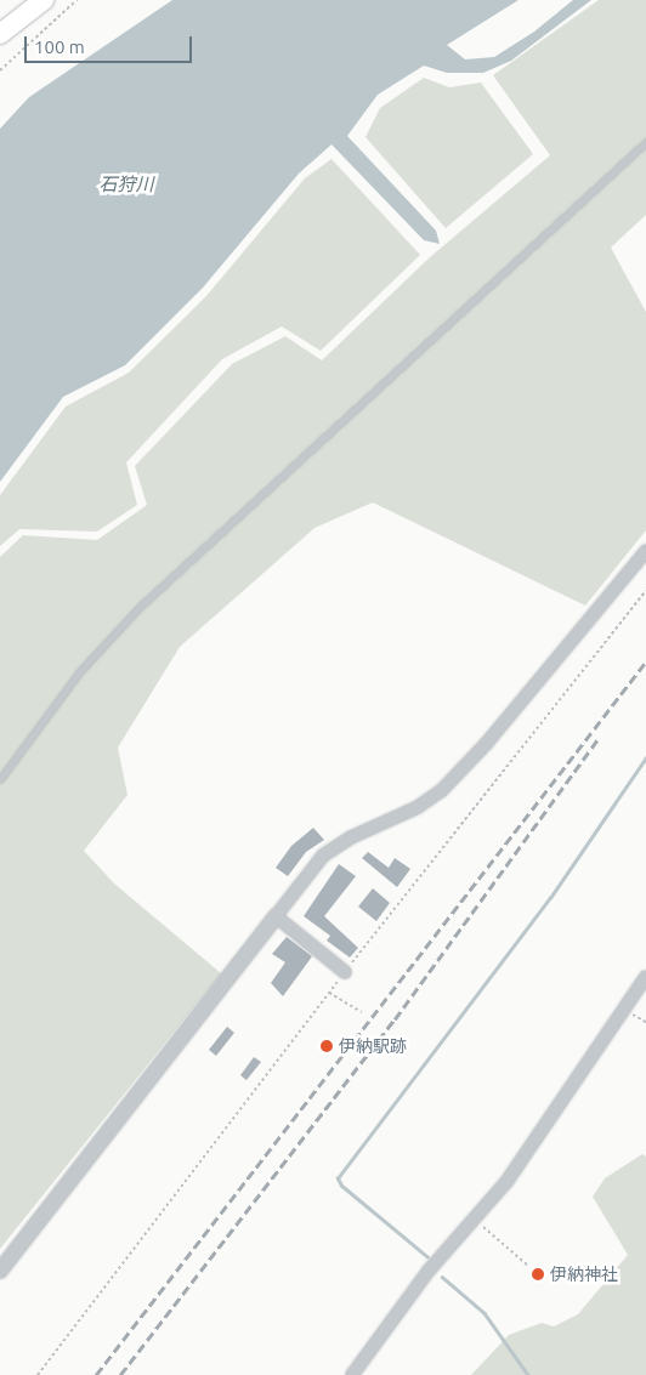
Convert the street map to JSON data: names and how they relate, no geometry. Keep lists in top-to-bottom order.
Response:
{
  "water": ["石狩川"],
  "places": ["伊納駅跡", "伊納神社"],
  "scale_bar": "100 m"
}
